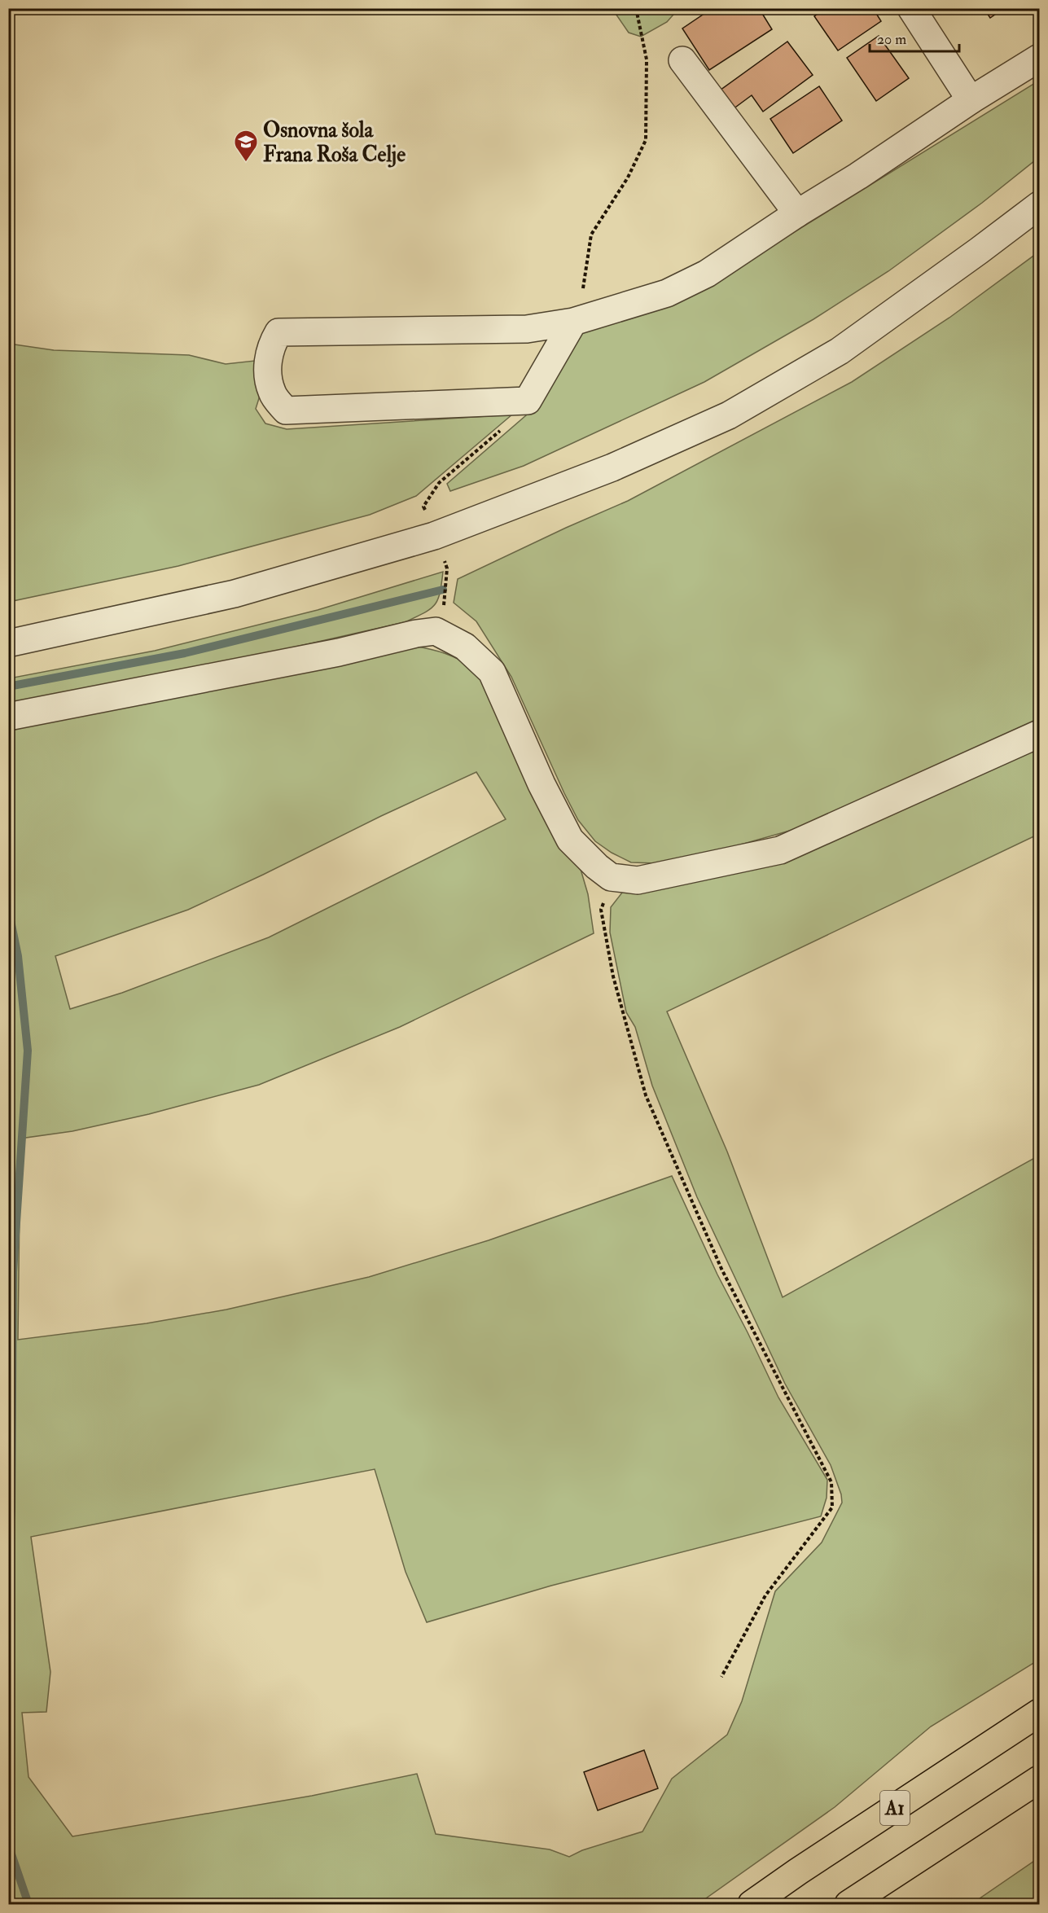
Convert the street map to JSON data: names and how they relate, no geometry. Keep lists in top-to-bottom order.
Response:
{
  "streets": {
    "highway": ["A1"]
  },
  "places": {
    "school or university": ["Osnovna šola Frana Roša Celje"]
  },
  "scale_bar": "20 m"
}
